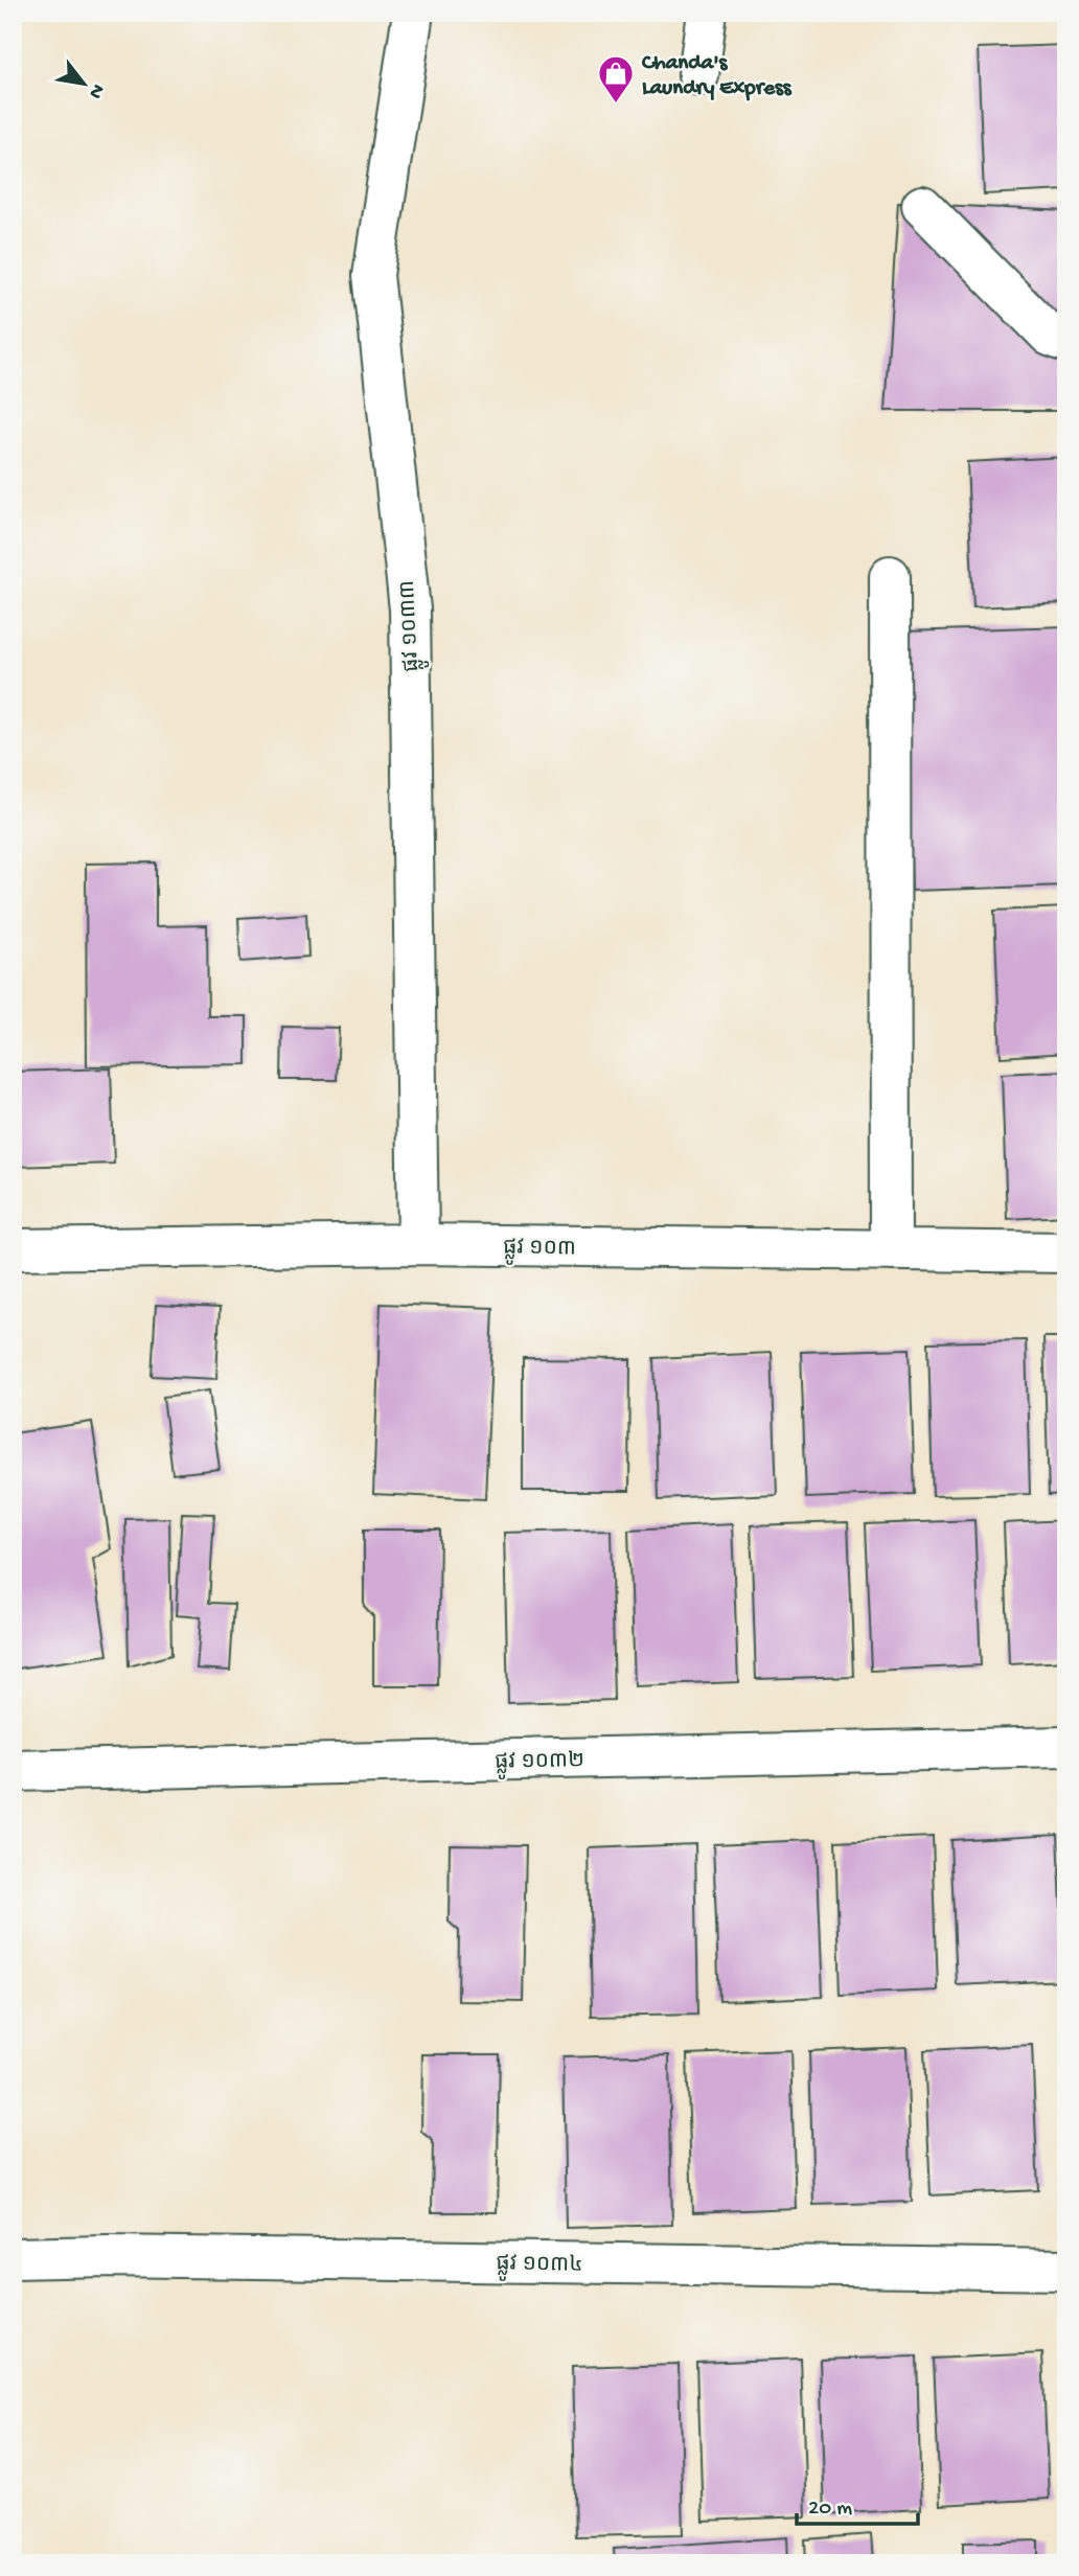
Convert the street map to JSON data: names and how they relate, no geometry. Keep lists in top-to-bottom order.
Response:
{
  "streets": {
    "street": [
      "ផ្លូវ ១០៣៣",
      "ផ្លូវ ១០៣",
      "ផ្លូវ ១០៣២",
      "ផ្លូវ ១០៣៤"
    ]
  },
  "crossings": [
    ["ផ្លូវ ១០៣៣", "ផ្លូវ ១០៣"]
  ],
  "places": {
    "shop": ["Chanda's Laundry Express"]
  },
  "scale_bar": "20 m",
  "north": "bottom right"
}
